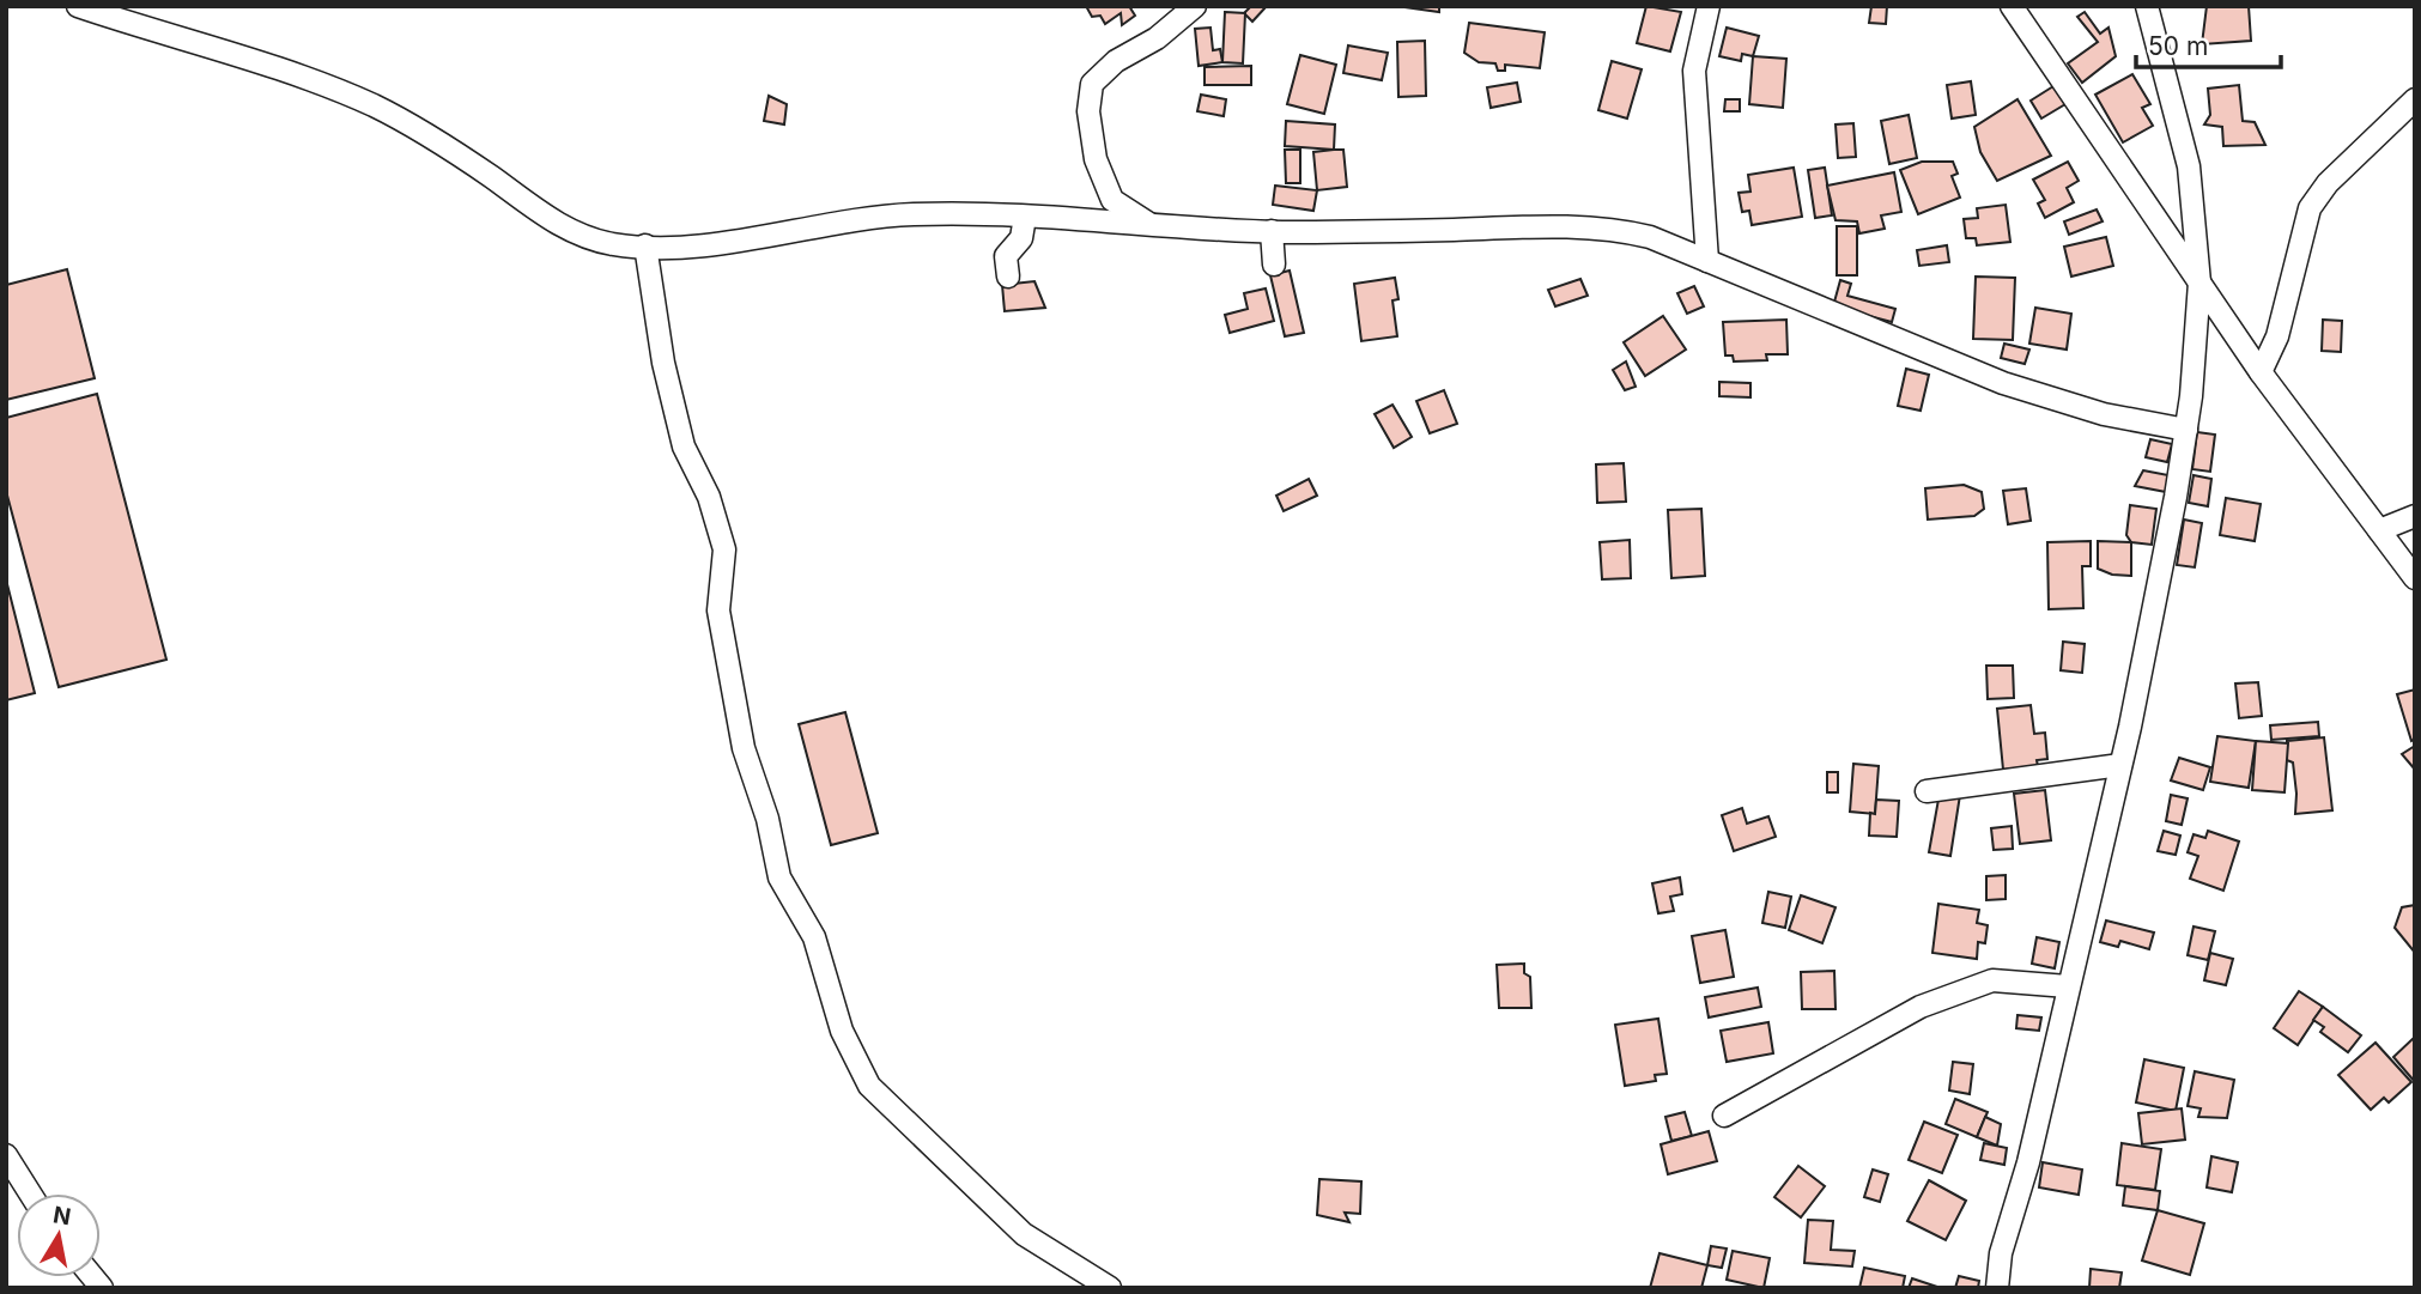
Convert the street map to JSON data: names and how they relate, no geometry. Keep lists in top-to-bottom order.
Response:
{
  "scale_bar": "50 m",
  "north": "top"
}
